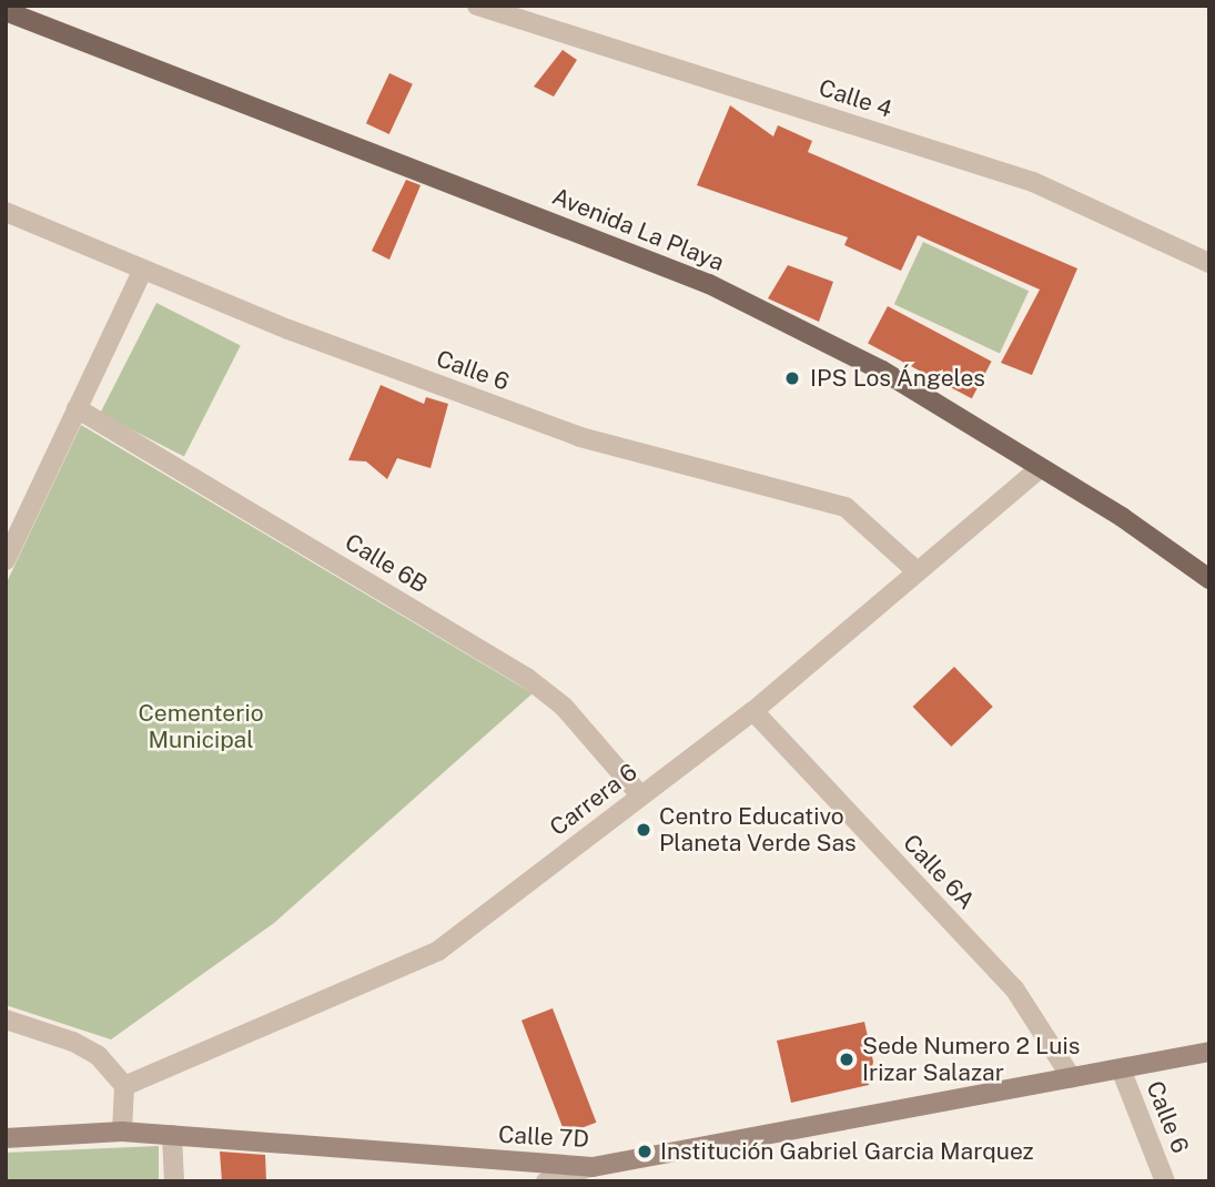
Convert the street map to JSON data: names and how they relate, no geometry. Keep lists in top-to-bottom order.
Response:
{
  "streets": {
    "main road": ["Avenida La Playa", "Calle 7D"],
    "street": [
      "Calle 4",
      "Calle 6",
      "Calle 6B",
      "Carrera 6",
      "Calle 6A"
    ]
  },
  "crossings": [
    ["Avenida La Playa", "Carrera 6"],
    ["Calle 6", "Carrera 6"],
    ["Calle 6", "Calle 7D"],
    ["Calle 6B", "Carrera 6"],
    ["Carrera 6", "Calle 6A"],
    ["Calle 6A", "Calle 7D"]
  ],
  "parks": ["Cementerio Municipal"],
  "places": [
    "IPS Los Ángeles",
    "Centro Educativo Planeta Verde Sas",
    "Sede Numero 2 Luis Irizar Salazar",
    "Institución Gabriel Garcia Marquez"
  ]
}
